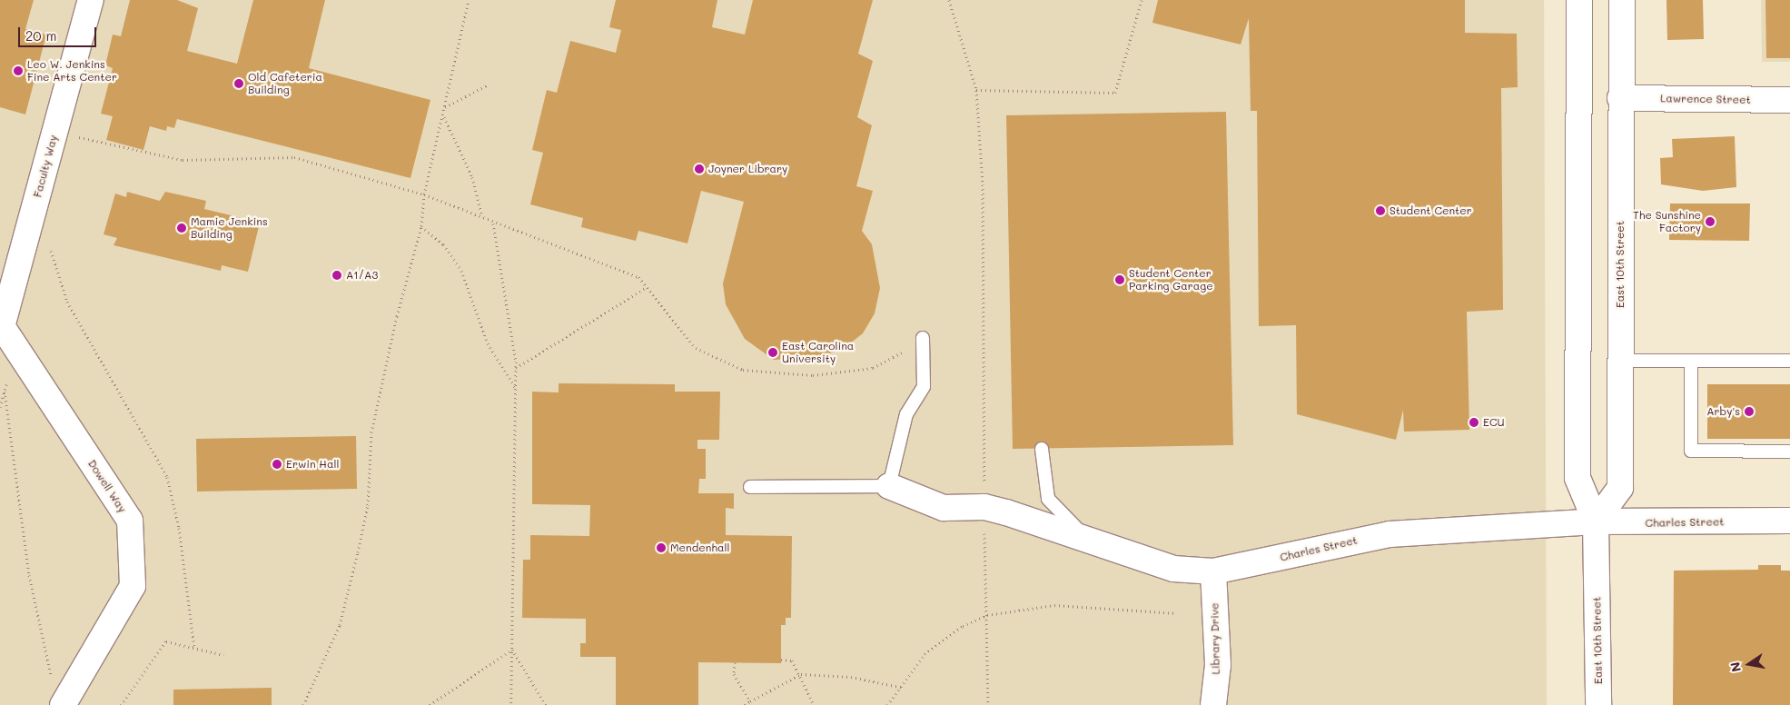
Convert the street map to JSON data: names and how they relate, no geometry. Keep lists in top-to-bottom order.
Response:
{
  "streets": {
    "street": [
      "Lawrence Street",
      "Faculty Way",
      "East 10th Street",
      "Dowell Way",
      "Charles Street",
      "Library Drive"
    ]
  },
  "crossings": [
    ["Lawrence Street", "East 10th Street"],
    ["Faculty Way", "Dowell Way"],
    ["East 10th Street", "Charles Street"],
    ["Charles Street", "Library Drive"]
  ],
  "places": [
    "Leo W. Jenkins Fine Arts Center",
    "Old Cafeteria Building",
    "Joyner Library",
    "Student Center",
    "The Sunshine Factory",
    "Mamie Jenkins Building",
    "A1/A3",
    "Student Center Parking Garage",
    "East Carolina University",
    "Arby's",
    "ECU",
    "Erwin Hall",
    "Mendenhall"
  ],
  "scale_bar": "20 m",
  "north": "left"
}
